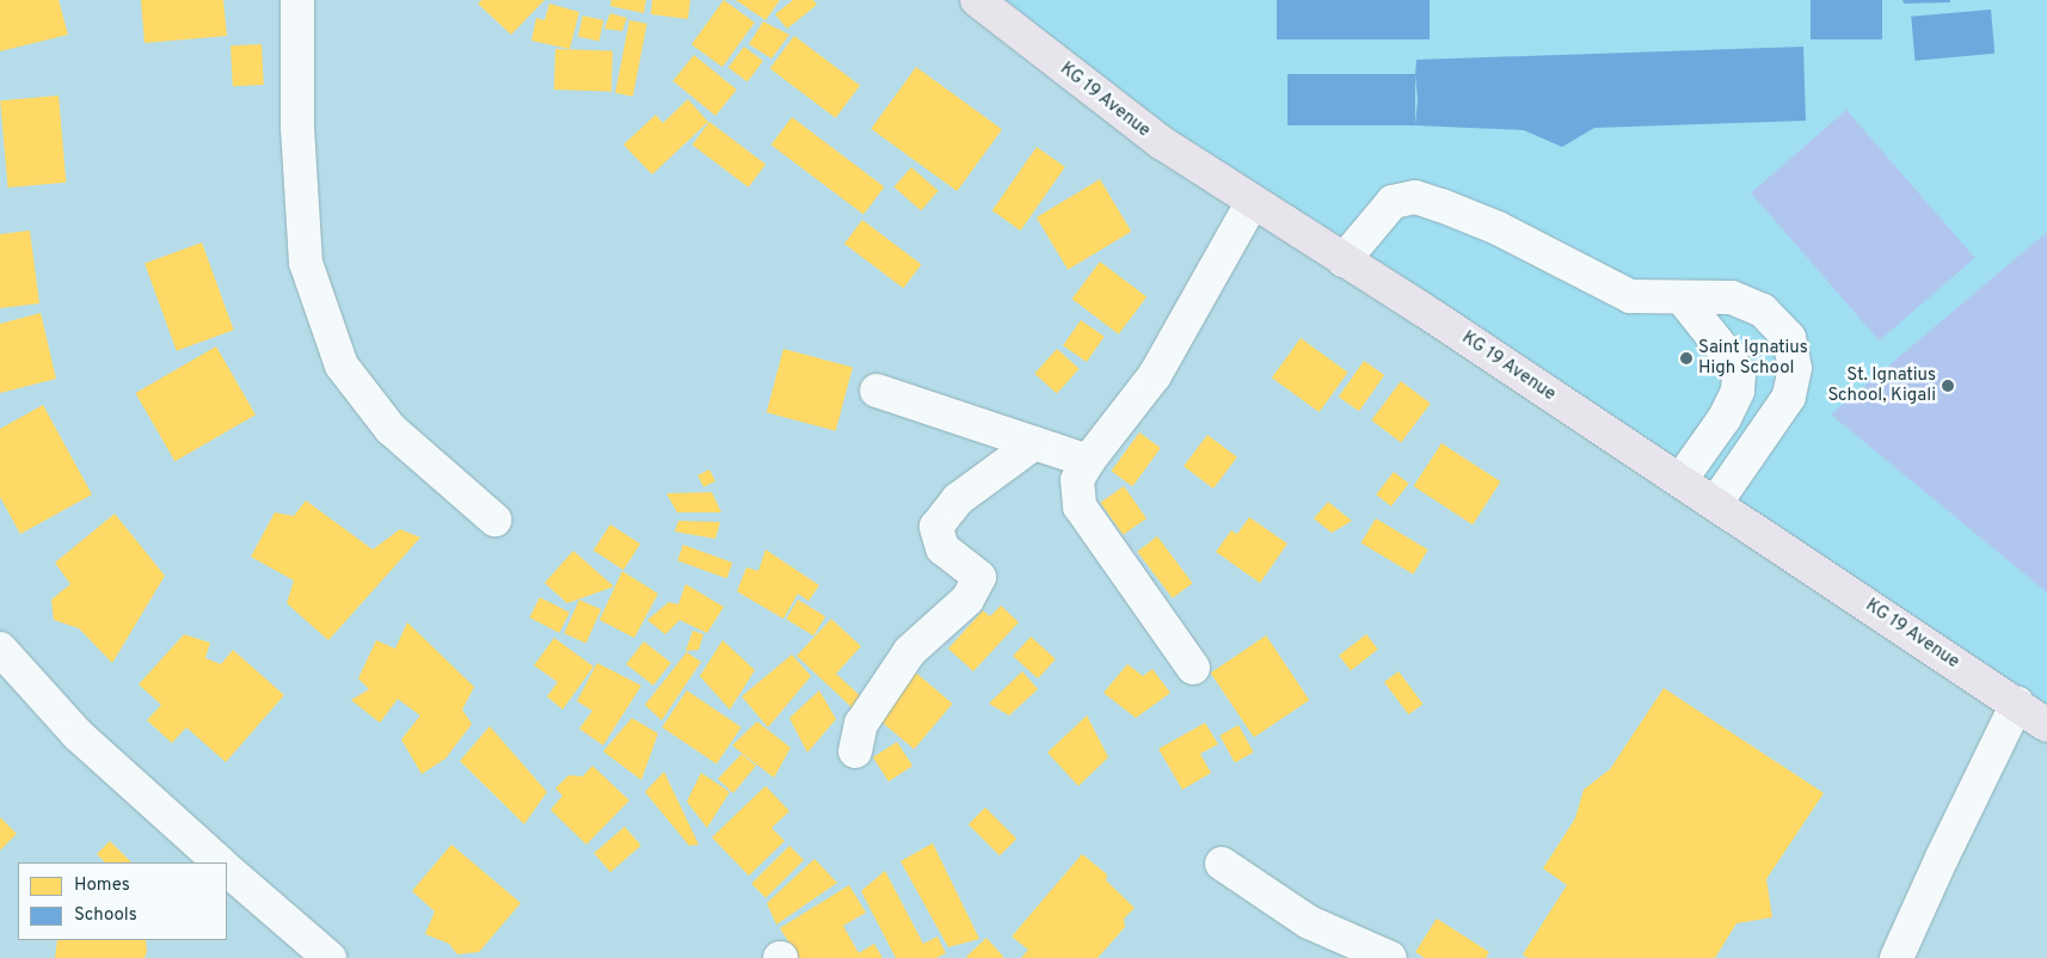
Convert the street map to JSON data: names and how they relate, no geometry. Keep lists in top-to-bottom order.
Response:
{
  "streets": {
    "main road": ["KG 19 Avenue"]
  },
  "places": ["Saint Ignatius High School", "St. Ignatius School, Kigali"],
  "legend": ["Homes", "Schools"]
}
